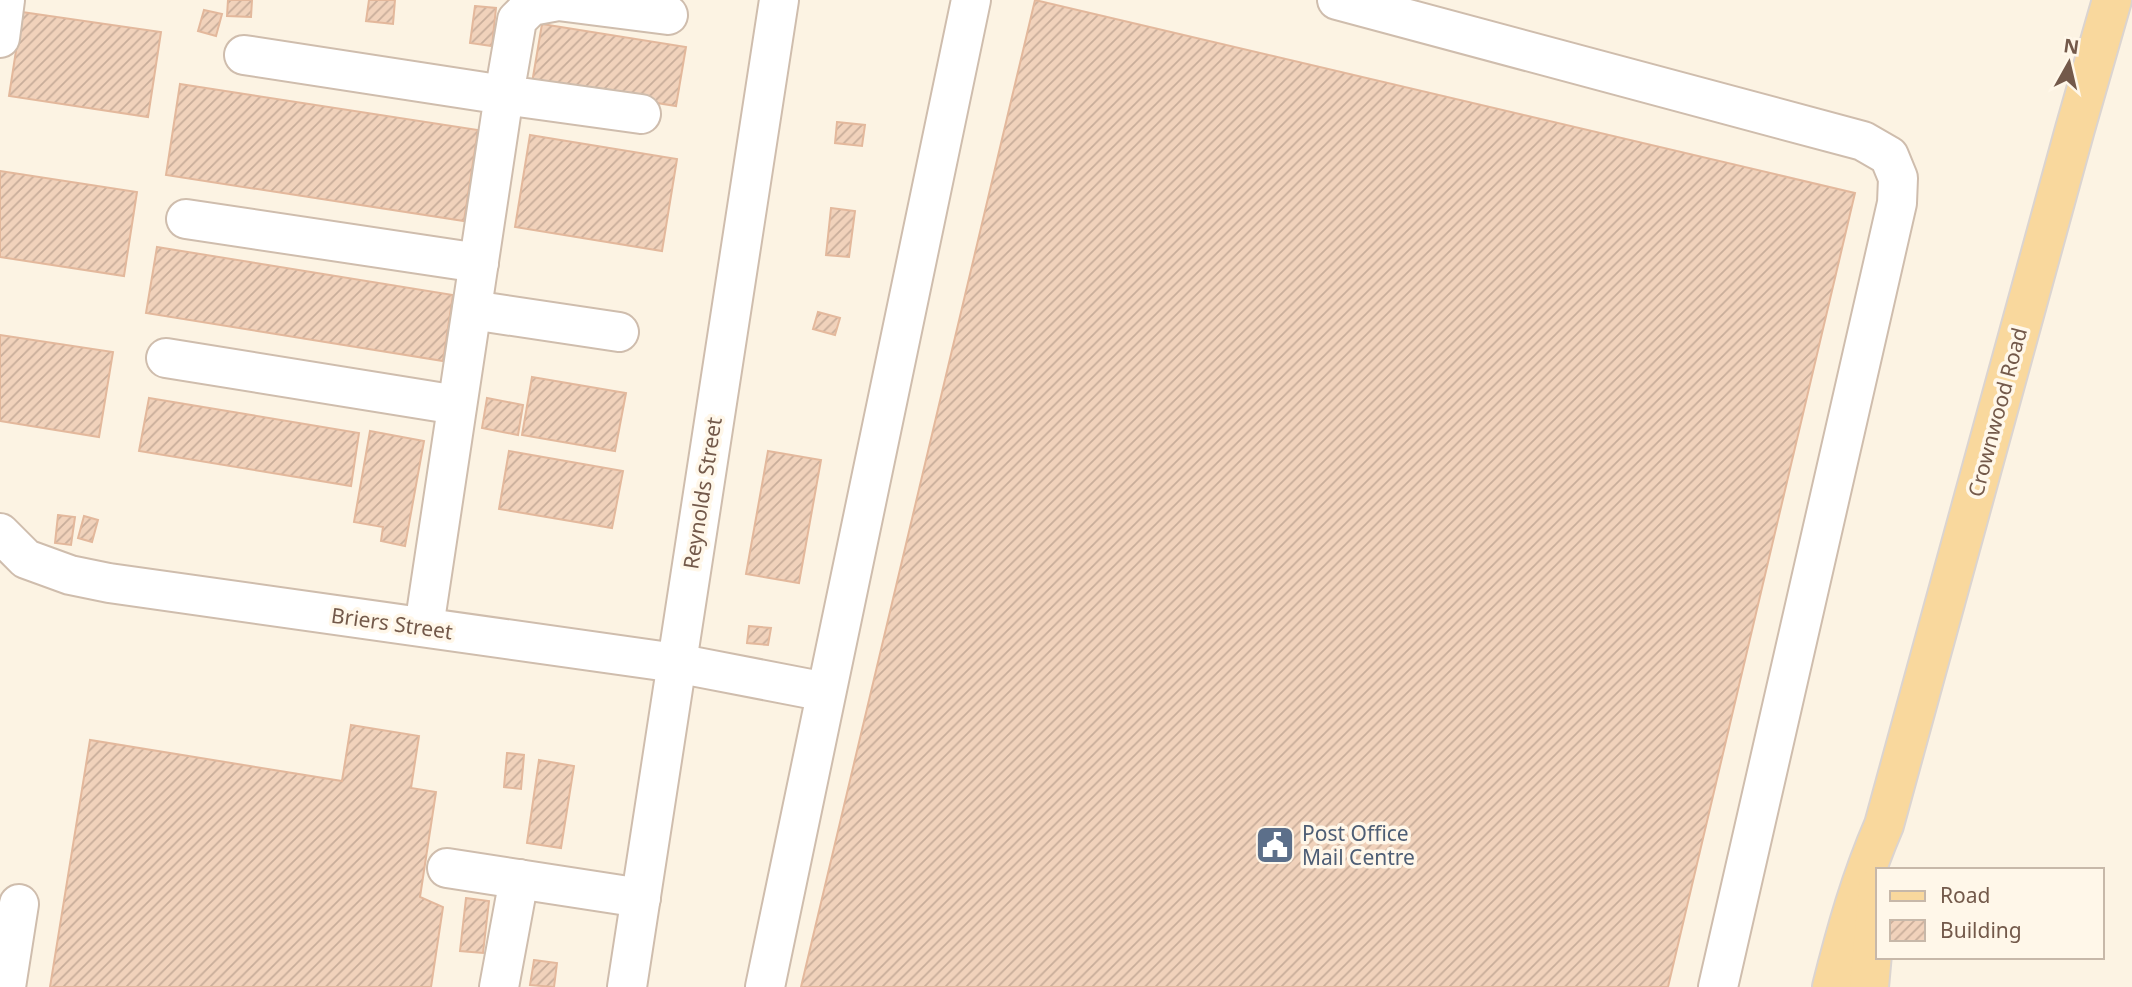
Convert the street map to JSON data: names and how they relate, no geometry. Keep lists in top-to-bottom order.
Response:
{
  "streets": {
    "main road": ["Crownwood Road"],
    "street": ["Reynolds Street", "Briers Street"]
  },
  "crossings": [
    ["Reynolds Street", "Briers Street"]
  ],
  "places": {
    "public building": ["Post Office Mail Centre"]
  },
  "legend": ["Road", "Building"],
  "north": "top"
}
